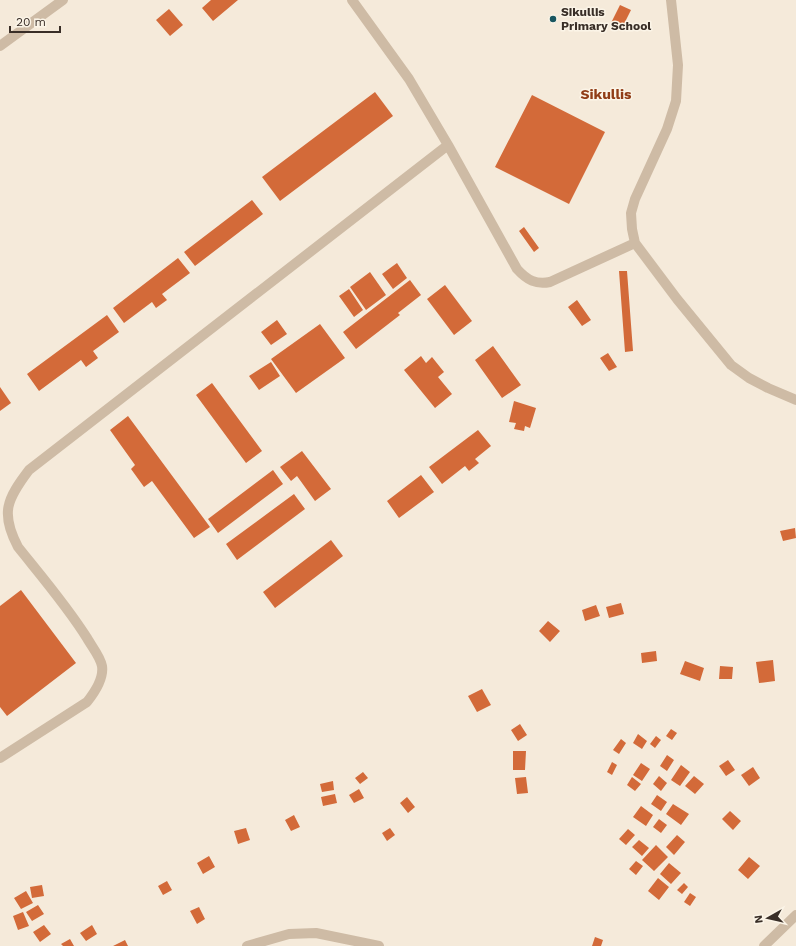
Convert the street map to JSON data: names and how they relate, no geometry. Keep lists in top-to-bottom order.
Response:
{
  "districts": ["Sikullis"],
  "places": ["Sikullis Primary School"],
  "scale_bar": "20 m",
  "north": "left"
}
